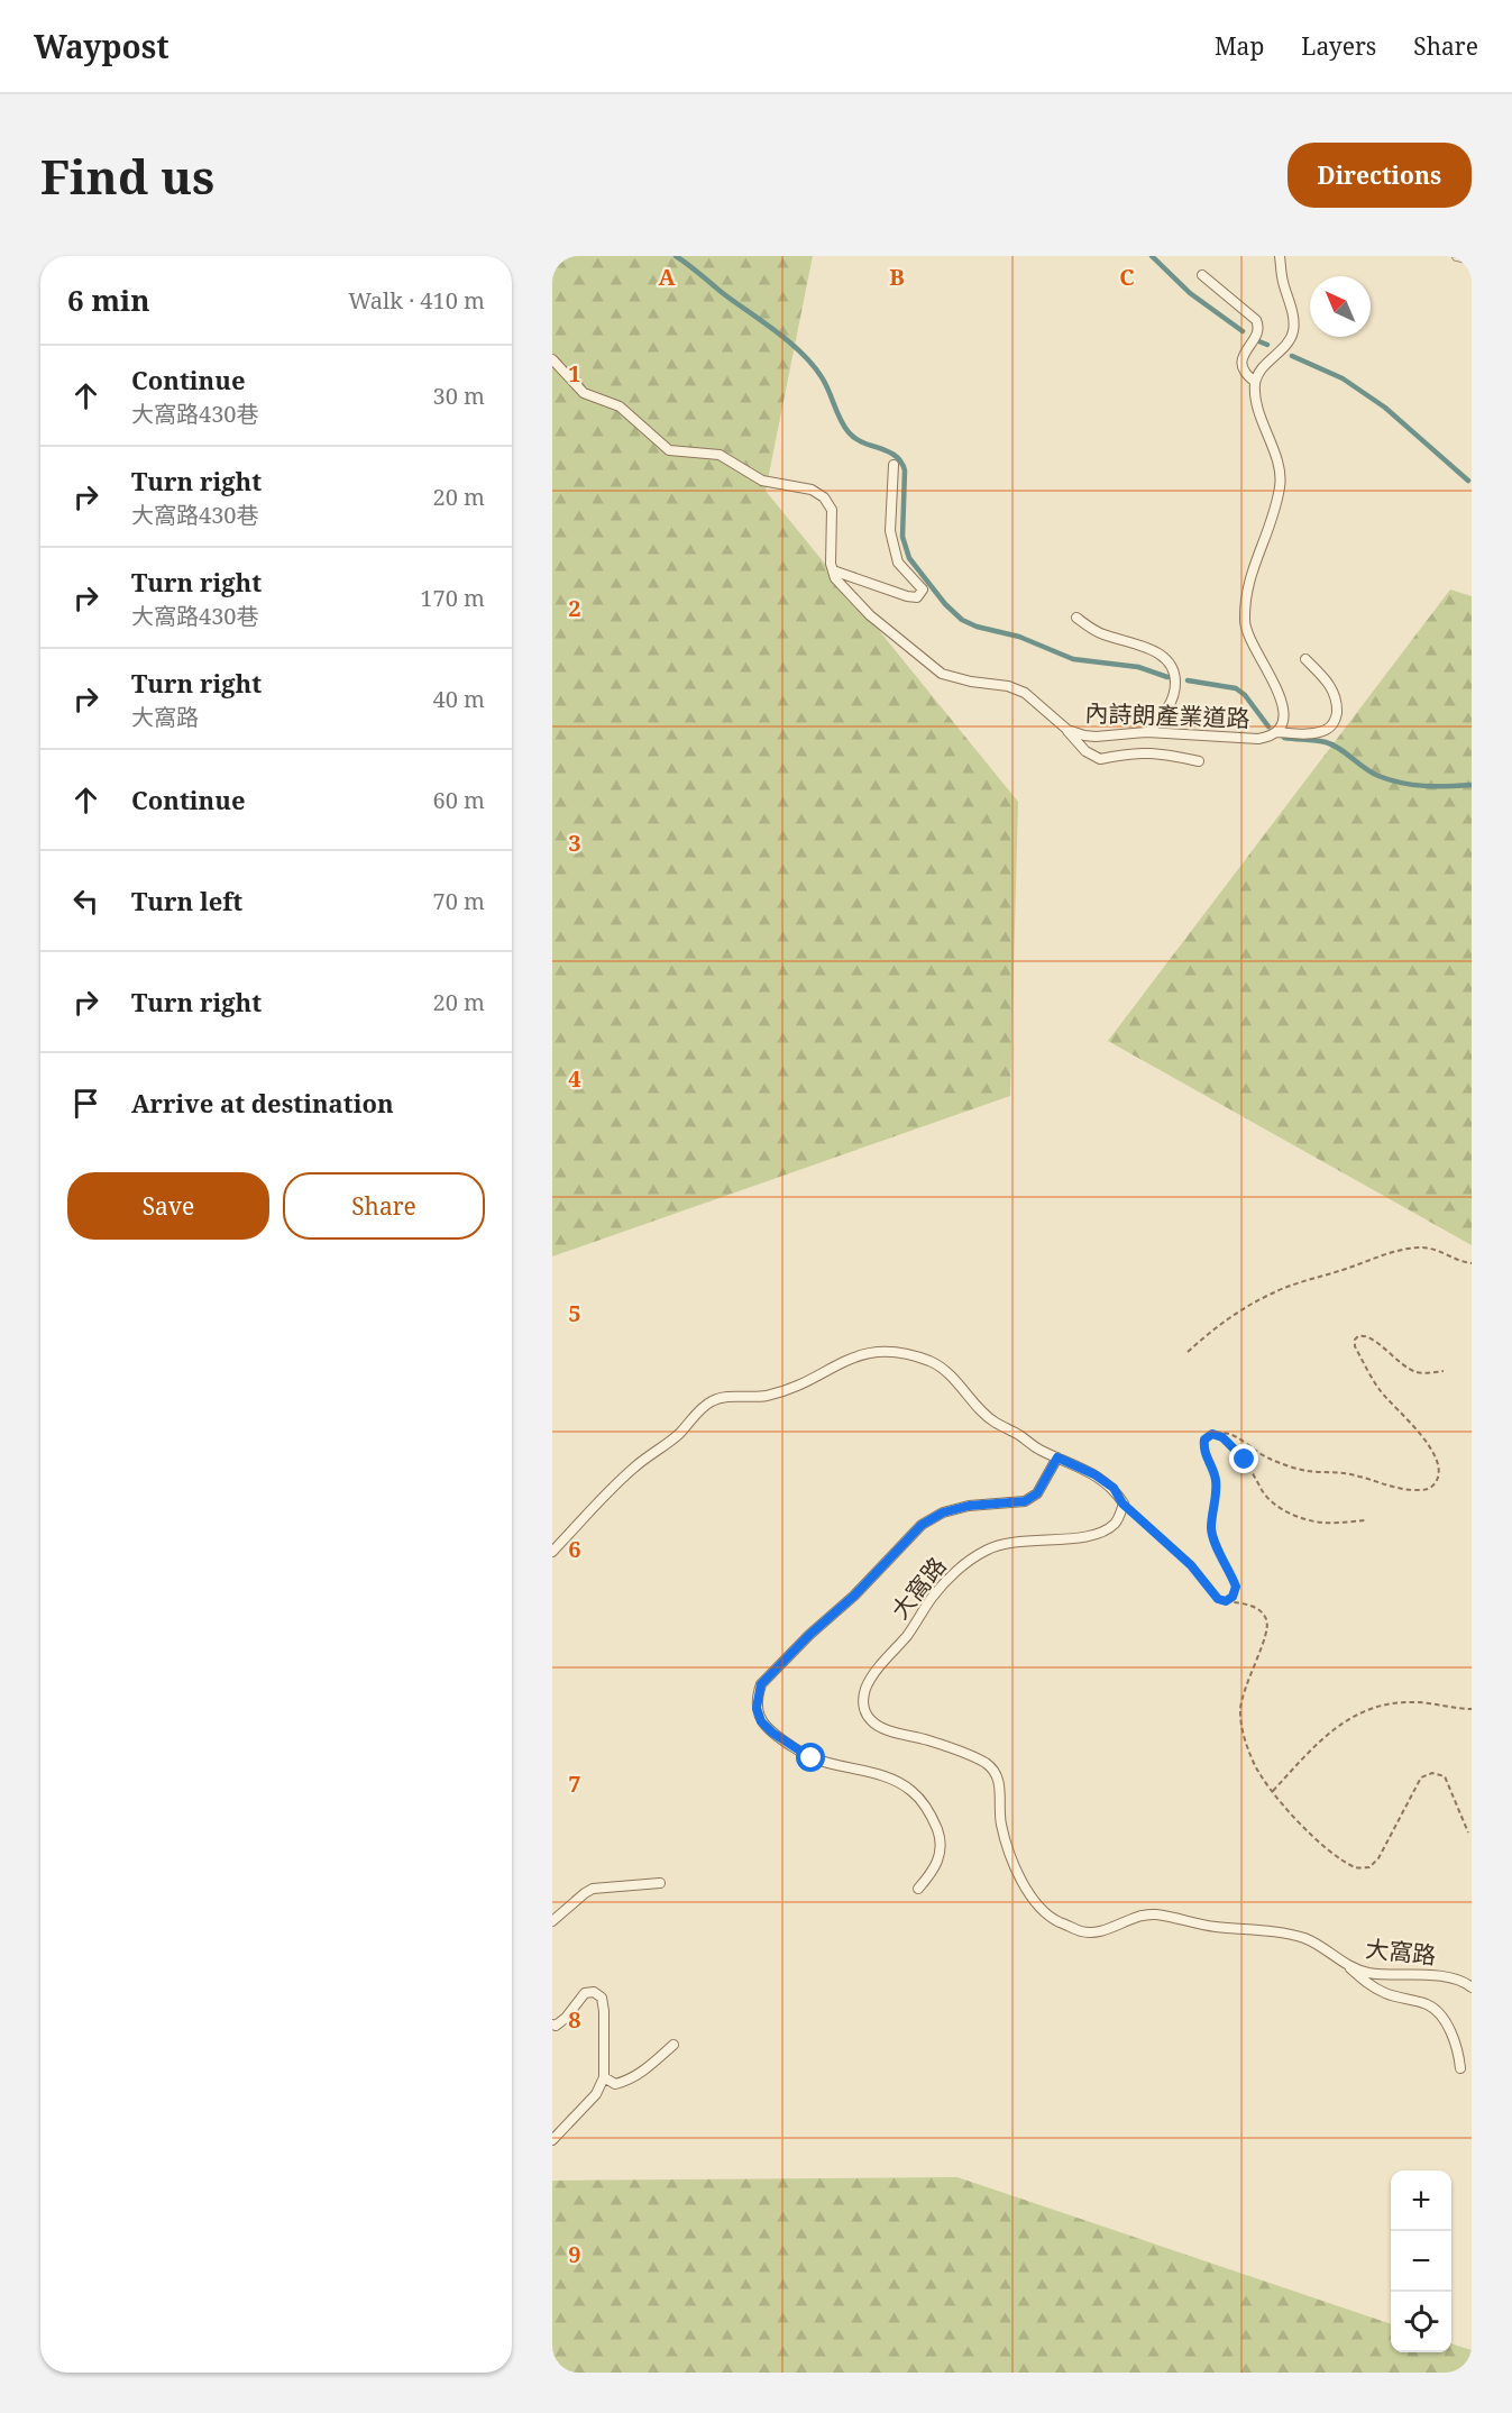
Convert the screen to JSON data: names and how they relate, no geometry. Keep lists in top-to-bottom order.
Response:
{
  "streets": {
    "lane": ["內詩朗產業道路", "大窩路"]
  },
  "north": "top left",
  "page": {
    "header": "Waypost",
    "nav": ["Map", "Layers", "Share"],
    "buttons": [
      "Directions",
      ["Save", "Share"]
    ],
    "title": "Find us",
    "heading": ["6 min", "Walk · 410 m"],
    "list": [
      ["Continue", "大窩路430巷", "30 m"],
      ["Turn right", "大窩路430巷", "20 m"],
      ["Turn right", "大窩路430巷", "170 m"],
      ["Turn right", "大窩路", "40 m"],
      ["Continue", "60 m"],
      ["Turn left", "70 m"],
      ["Turn right", "20 m"],
      "Arrive at destination"
    ],
    "map_buttons": ["+", "−"]
  },
  "grid": {
    "columns": ["A", "B", "C"],
    "rows": [
      "1",
      "2",
      "3",
      "4",
      "5",
      "6",
      "7",
      "8",
      "9"
    ]
  }
}
